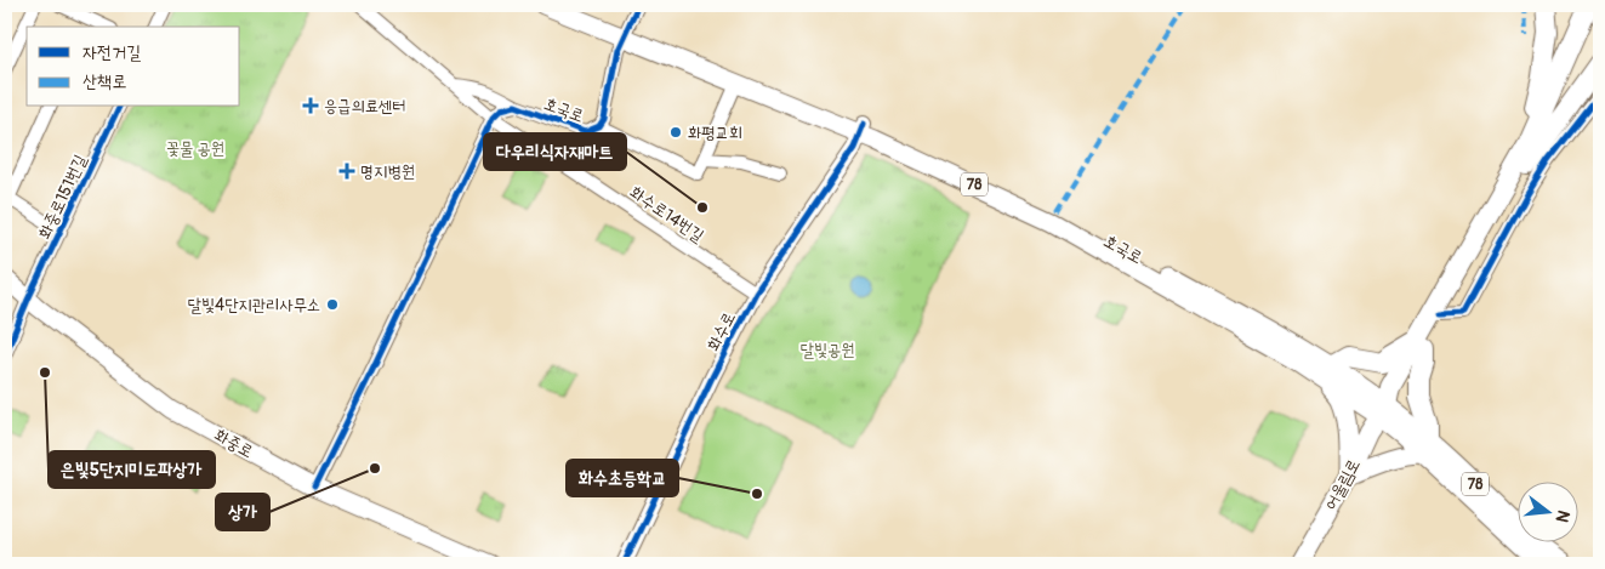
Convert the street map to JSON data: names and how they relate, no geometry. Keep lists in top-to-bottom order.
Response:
{
  "streets": {
    "main road": [
      "호국로",
      "78",
      "화중로",
      "어울림로"
    ],
    "street": ["화중로151번길", "화수로14번길", "화수로"]
  },
  "crossings": [
    ["호국로", "화수로14번길"],
    ["호국로", "화수로"],
    ["호국로", "어울림로"],
    ["화중로151번길", "화중로"],
    ["화수로14번길", "화수로"]
  ],
  "parks": ["꽃물 공원", "달빛공원"],
  "places": {
    "health": ["응급의료센터", "명지병원"],
    "other": [
      "화평교회",
      "다우리식자재마트",
      "달빛4단지관리사무소",
      "은빛5단지미도파상가",
      "상가",
      "화수초등학교"
    ]
  },
  "legend": ["자전거길", "산책로"],
  "north": "right"
}
